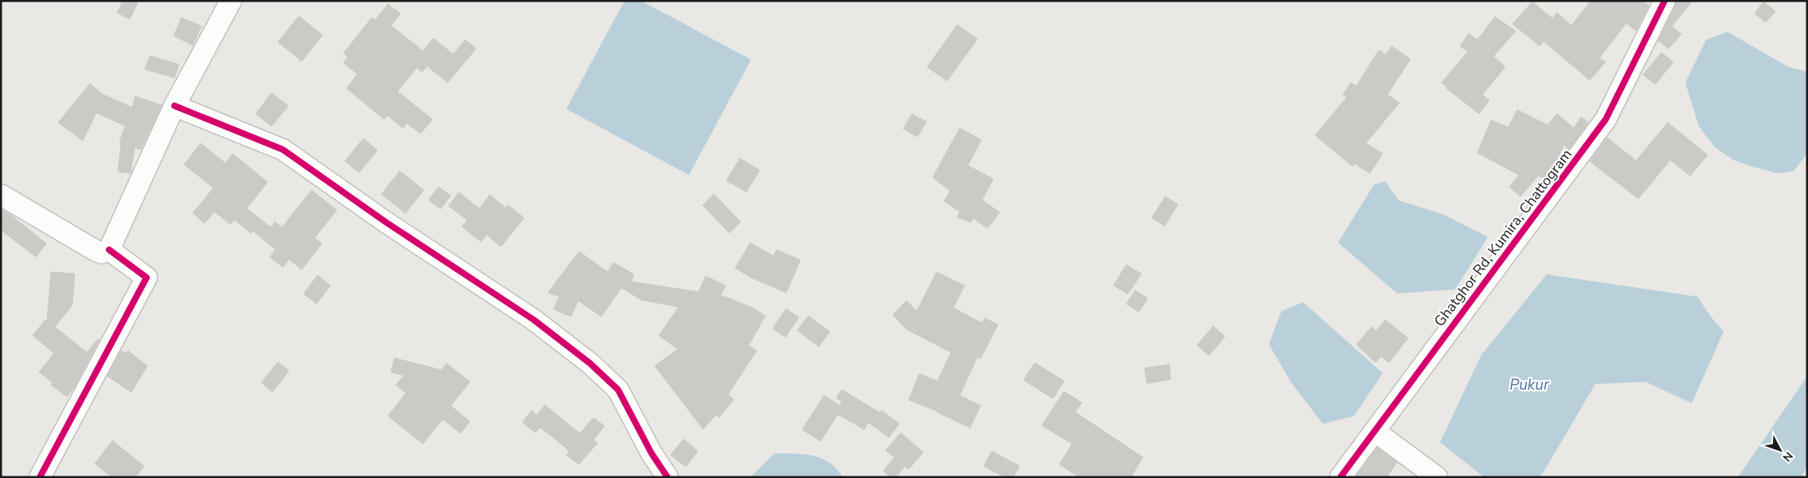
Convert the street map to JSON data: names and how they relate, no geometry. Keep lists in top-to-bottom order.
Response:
{
  "streets": {
    "street": ["Ghatghor Rd, Kumira, Chattogram"]
  },
  "water": ["Pukur"],
  "north": "bottom right"
}
